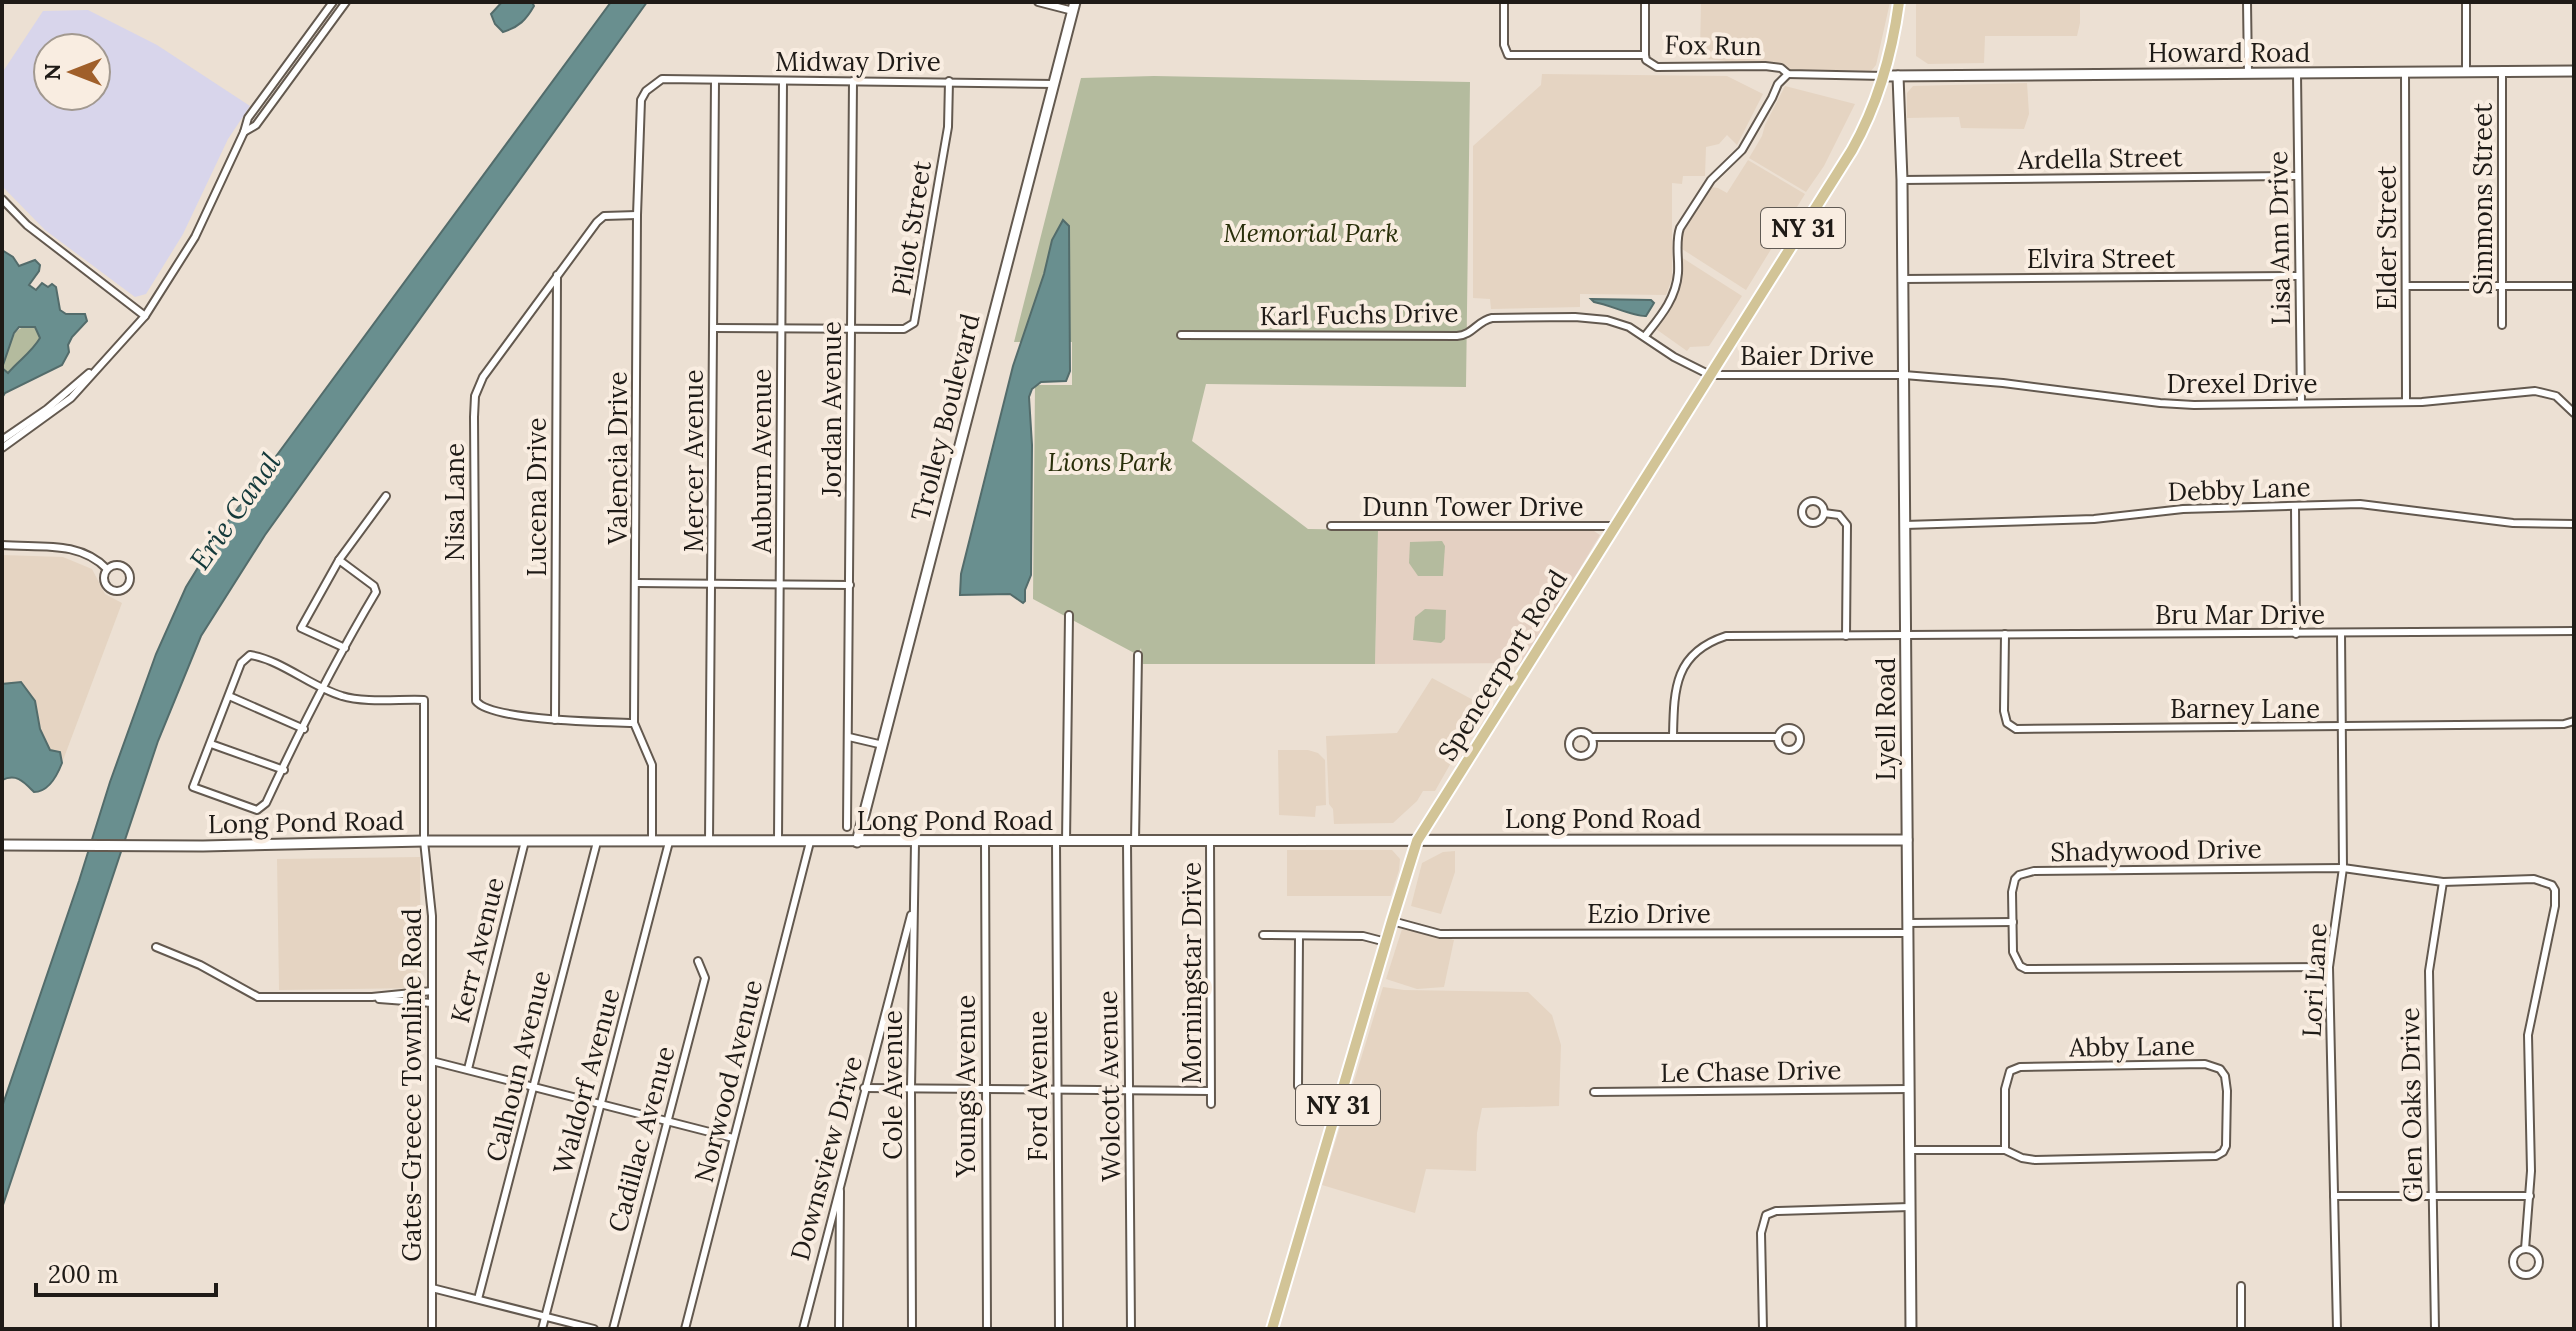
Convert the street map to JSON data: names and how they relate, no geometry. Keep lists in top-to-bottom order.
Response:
{
  "streets": {
    "main road": ["NY 31", "Spencerport Road"],
    "street": [
      "Fox Run",
      "Howard Road",
      "Midway Drive",
      "Ardella Street",
      "Simmons Street",
      "Pilot Street",
      "Lisa Ann Drive",
      "Elder Street",
      "Elvira Street",
      "Karl Fuchs Drive",
      "Baier Drive",
      "Drexel Drive",
      "Jordan Avenue",
      "Trolley Boulevard",
      "Valencia Drive",
      "Mercer Avenue",
      "Auburn Avenue",
      "Debby Lane",
      "Lucena Drive",
      "Nisa Lane",
      "Dunn Tower Drive",
      "Bru Mar Drive",
      "Barney Lane",
      "Lyell Road",
      "Long Pond Road",
      "Shadywood Drive",
      "Ezio Drive",
      "Kerr Avenue",
      "Morningstar Drive",
      "Lori Lane",
      "Abby Lane",
      "Calhoun Avenue",
      "Le Chase Drive",
      "Waldorf Avenue",
      "Norwood Avenue",
      "Gates-Greece Townline Road",
      "Cole Avenue",
      "Youngs Avenue",
      "Ford Avenue",
      "Wolcott Avenue",
      "Glen Oaks Drive",
      "Cadillac Avenue",
      "Downsview Drive"
    ]
  },
  "crossings": [
    ["Fox Run", "Howard Road"],
    ["Fox Run", "NY 31"],
    ["Fox Run", "Spencerport Road"],
    ["Howard Road", "Simmons Street"],
    ["Howard Road", "NY 31"],
    ["Howard Road", "Lisa Ann Drive"],
    ["Howard Road", "Elder Street"],
    ["Howard Road", "Spencerport Road"],
    ["Howard Road", "Lyell Road"],
    ["Midway Drive", "Pilot Street"],
    ["Midway Drive", "Jordan Avenue"],
    ["Midway Drive", "Trolley Boulevard"],
    ["Midway Drive", "Valencia Drive"],
    ["Midway Drive", "Mercer Avenue"],
    ["Midway Drive", "Auburn Avenue"],
    ["Ardella Street", "Lisa Ann Drive"],
    ["Ardella Street", "Lyell Road"],
    ["Pilot Street", "Jordan Avenue"],
    ["Pilot Street", "Mercer Avenue"],
    ["Pilot Street", "Auburn Avenue"],
    ["NY 31", "Spencerport Road"],
    ["Lisa Ann Drive", "Elvira Street"],
    ["Lisa Ann Drive", "Drexel Drive"],
    ["Elder Street", "Drexel Drive"],
    ["Elvira Street", "Lyell Road"],
    ["Karl Fuchs Drive", "Baier Drive"],
    ["Karl Fuchs Drive", "Spencerport Road"],
    ["Baier Drive", "Drexel Drive"],
    ["Baier Drive", "Spencerport Road"],
    ["Baier Drive", "Lyell Road"],
    ["Drexel Drive", "Lyell Road"],
    ["Trolley Boulevard", "Long Pond Road"],
    ["Valencia Drive", "Nisa Lane"],
    ["Valencia Drive", "Long Pond Road"],
    ["Mercer Avenue", "Long Pond Road"],
    ["Auburn Avenue", "Long Pond Road"],
    ["Debby Lane", "Lyell Road"],
    ["Lucena Drive", "Nisa Lane"],
    ["Dunn Tower Drive", "Spencerport Road"],
    ["Bru Mar Drive", "Barney Lane"],
    ["Bru Mar Drive", "Lyell Road"],
    ["Bru Mar Drive", "Lori Lane"],
    ["Spencerport Road", "Long Pond Road"],
    ["Spencerport Road", "Ezio Drive"],
    ["Barney Lane", "Lori Lane"],
    ["Lyell Road", "Long Pond Road"],
    ["Lyell Road", "Ezio Drive"],
    ["Lyell Road", "Abby Lane"],
    ["Lyell Road", "Le Chase Drive"],
    ["Long Pond Road", "Kerr Avenue"],
    ["Long Pond Road", "Morningstar Drive"],
    ["Long Pond Road", "Calhoun Avenue"],
    ["Long Pond Road", "Waldorf Avenue"],
    ["Long Pond Road", "Norwood Avenue"],
    ["Long Pond Road", "Gates-Greece Townline Road"],
    ["Long Pond Road", "Cole Avenue"],
    ["Long Pond Road", "Youngs Avenue"],
    ["Long Pond Road", "Ford Avenue"],
    ["Long Pond Road", "Wolcott Avenue"],
    ["Shadywood Drive", "Lori Lane"],
    ["Shadywood Drive", "Glen Oaks Drive"],
    ["Cole Avenue", "Downsview Drive"]
  ],
  "water": ["Erie Canal"],
  "parks": ["Memorial Park", "Lions Park"],
  "scale_bar": "200 m",
  "north": "left"
}
